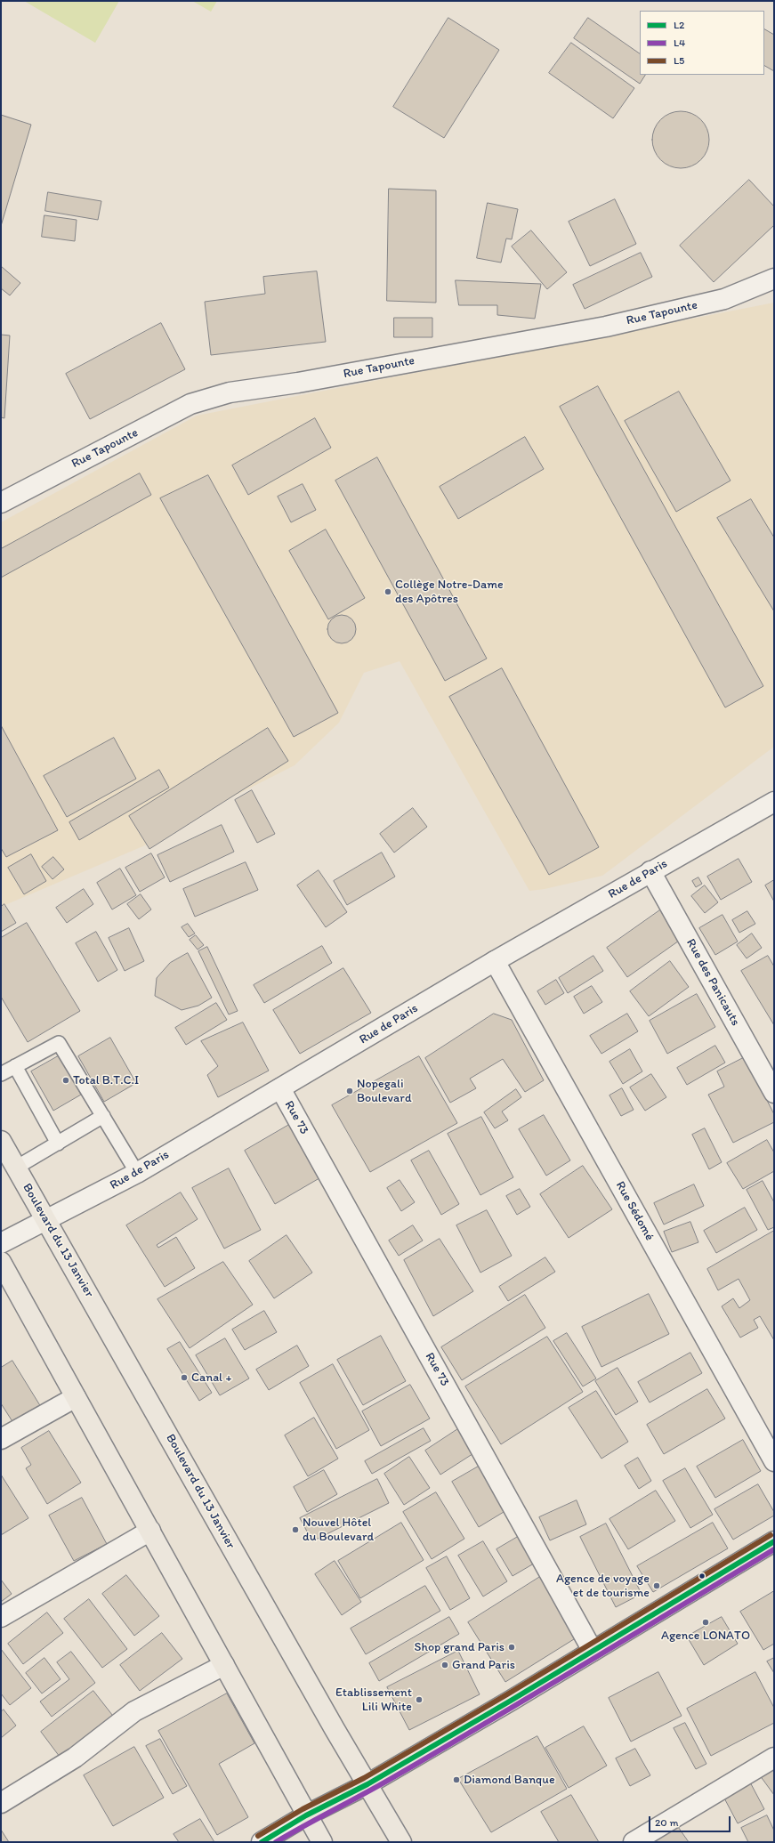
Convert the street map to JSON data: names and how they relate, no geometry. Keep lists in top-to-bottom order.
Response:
{
  "streets": {
    "highway": ["Boulevard du 13 Janvier"],
    "street": [
      "Rue Tapounte",
      "Rue de Paris",
      "Rue des Panicauts",
      "Rue 73",
      "Rue Sédomé"
    ]
  },
  "crossings": [
    ["Rue de Paris", "Rue des Panicauts"],
    ["Rue de Paris", "Rue 73"],
    ["Rue de Paris", "Rue Sédomé"],
    ["Rue de Paris", "Boulevard du 13 Janvier"]
  ],
  "places": [
    "Collège Notre-Dame des Apôtres",
    "Total B.T.C.I",
    "Nopegali Boulevard",
    "Canal +",
    "Nouvel Hôtel du Boulevard",
    "Agence de voyage et de tourisme",
    "Agence LONATO",
    "Shop grand Paris",
    "Grand Paris",
    "Etablissement Lili White",
    "Diamond Banque"
  ],
  "lines": ["transit line L5", "transit line L2", "transit line L4"],
  "legend": ["L2", "L4", "L5"],
  "scale_bar": "20 m"
}
